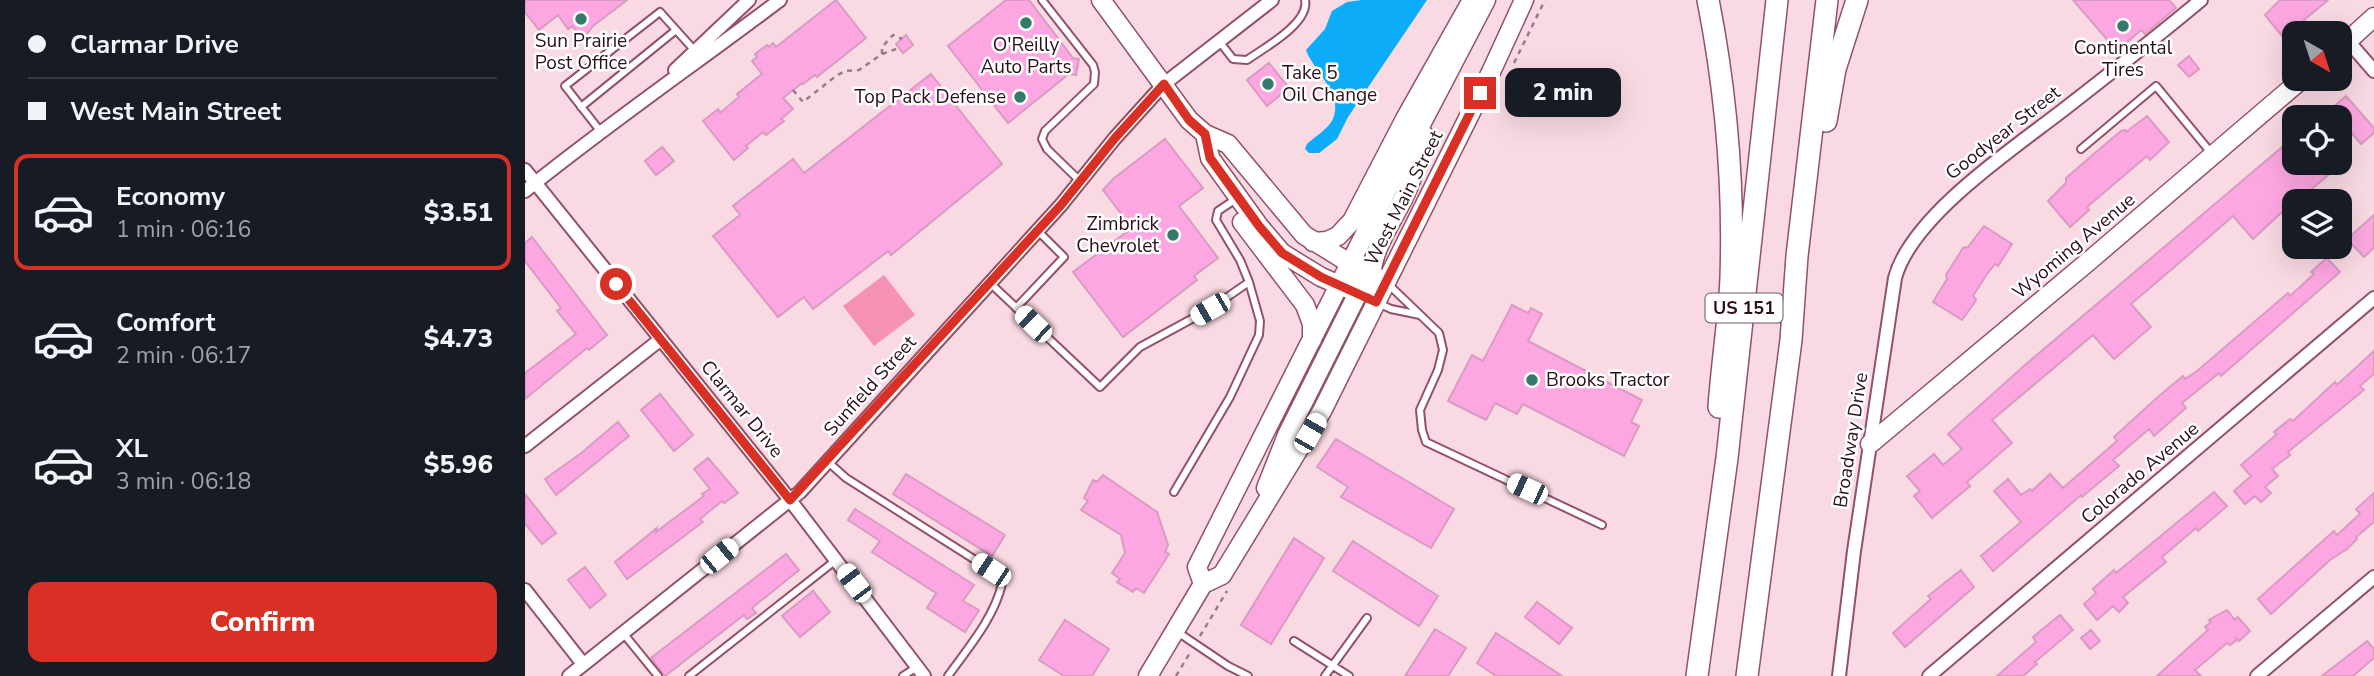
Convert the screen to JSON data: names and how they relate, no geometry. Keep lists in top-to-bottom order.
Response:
{
  "streets": {
    "highway": ["US 151"],
    "main road": ["West Main Street", "Wyoming Avenue"],
    "street": [
      "Goodyear Street",
      "Sunfield Street",
      "Clarmar Drive",
      "Broadway Drive",
      "Colorado Avenue"
    ]
  },
  "crossings": [
    ["Goodyear Street", "Broadway Drive"],
    ["Wyoming Avenue", "Broadway Drive"],
    ["Sunfield Street", "Clarmar Drive"]
  ],
  "places": [
    "Sun Prairie Post Office",
    "O'Reilly Auto Parts",
    "Continental Tires",
    "Take 5 Oil Change",
    "Top Pack Defense",
    "Zimbrick Chevrolet",
    "Brooks Tractor"
  ],
  "north": "bottom right",
  "page": {
    "banner": ["Clarmar Drive", "West Main Street"],
    "bubble": "2 min",
    "list": [
      {
        "name": "Economy",
        "note": "1 min · 06:16",
        "value": "$3.51"
      },
      {
        "name": "Comfort",
        "note": "2 min · 06:17",
        "value": "$4.73"
      },
      {
        "name": "XL",
        "note": "3 min · 06:18",
        "value": "$5.96"
      }
    ],
    "buttons": "Confirm"
  }
}
